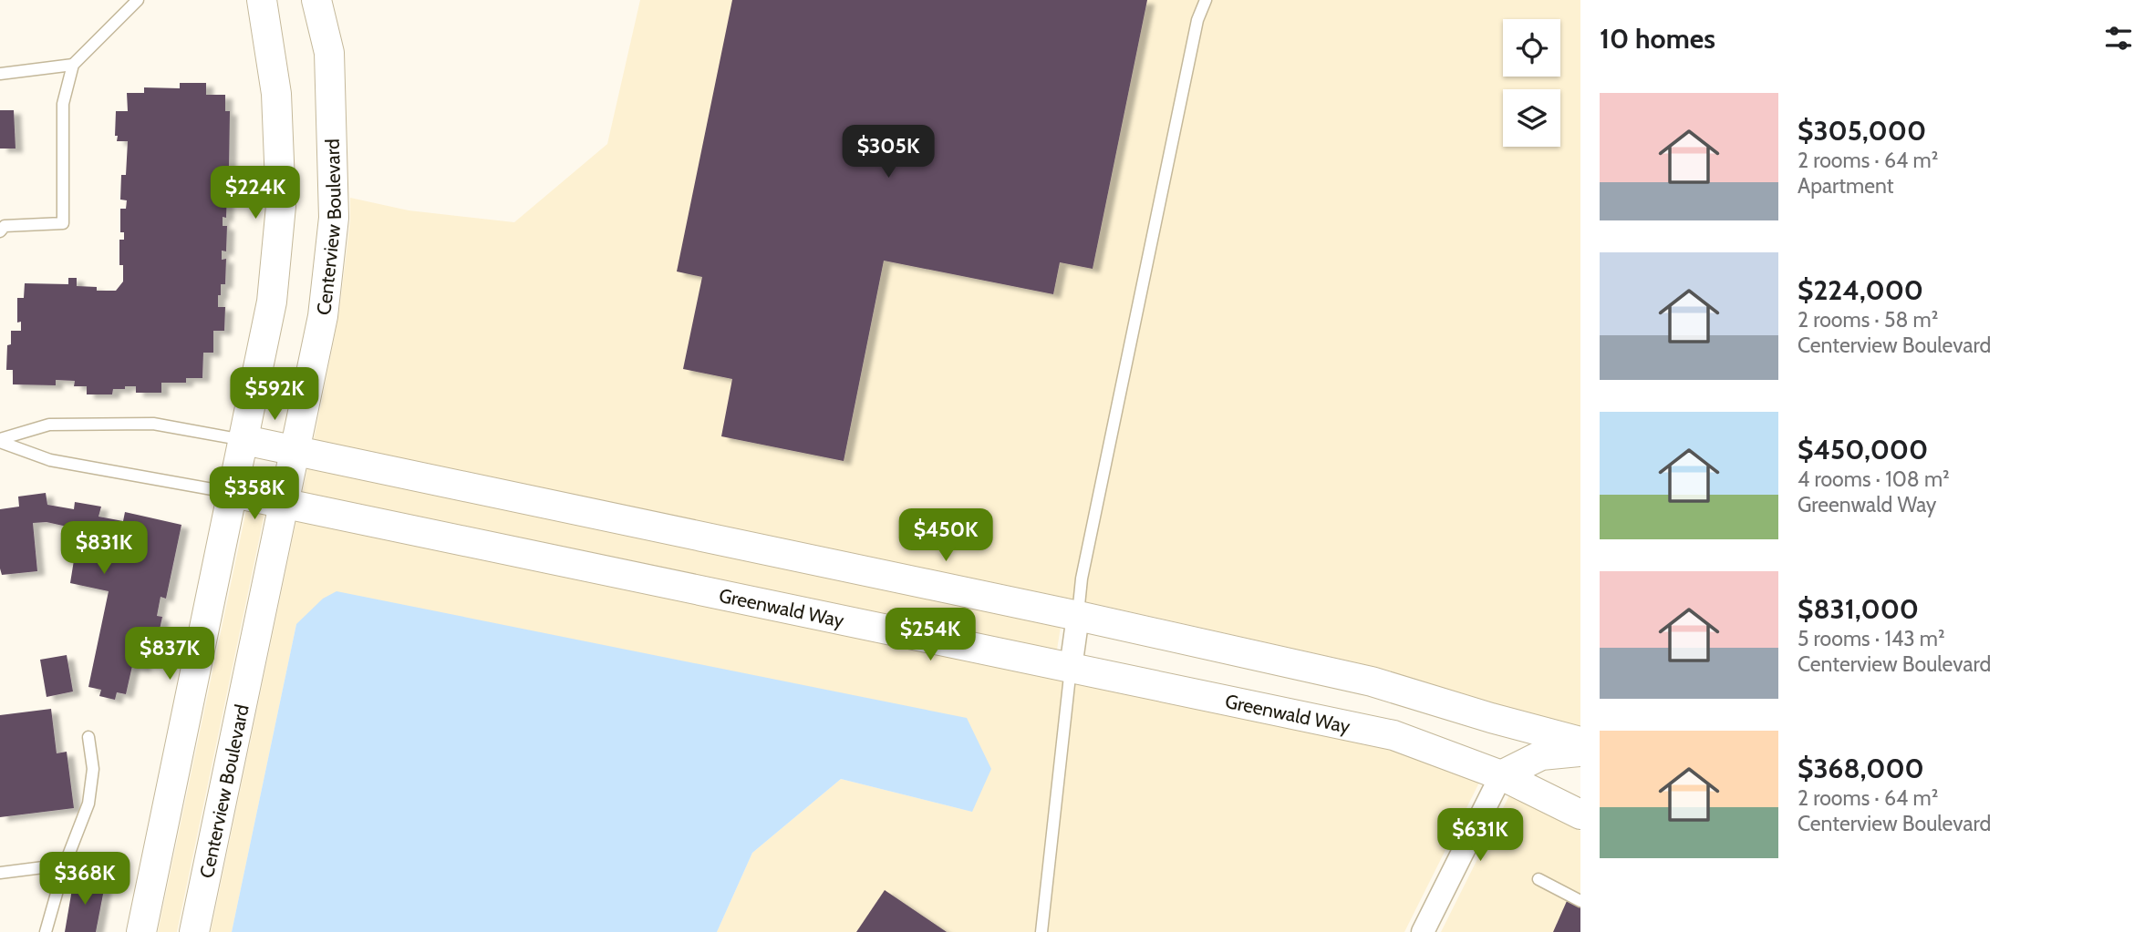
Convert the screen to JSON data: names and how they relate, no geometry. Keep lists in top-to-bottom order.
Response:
{
  "streets": {
    "street": ["Centerview Boulevard", "Greenwald Way"]
  },
  "crossings": [
    ["Centerview Boulevard", "Greenwald Way"]
  ],
  "page": {
    "heading": "10 homes",
    "list": [
      {
        "name": "$305,000",
        "note": "2 rooms · 64 m² · Apartment"
      },
      {
        "name": "$224,000",
        "note": "2 rooms · 58 m² · Centerview Boulevard"
      },
      {
        "name": "$450,000",
        "note": "4 rooms · 108 m² · Greenwald Way"
      },
      {
        "name": "$831,000",
        "note": "5 rooms · 143 m² · Centerview Boulevard"
      },
      {
        "name": "$368,000",
        "note": "2 rooms · 64 m² · Centerview Boulevard"
      }
    ],
    "price": [
      "$305K",
      "$224K",
      "$592K",
      "$358K",
      "$450K",
      "$831K",
      "$254K",
      "$837K",
      "$631K",
      "$368K"
    ]
  }
}
